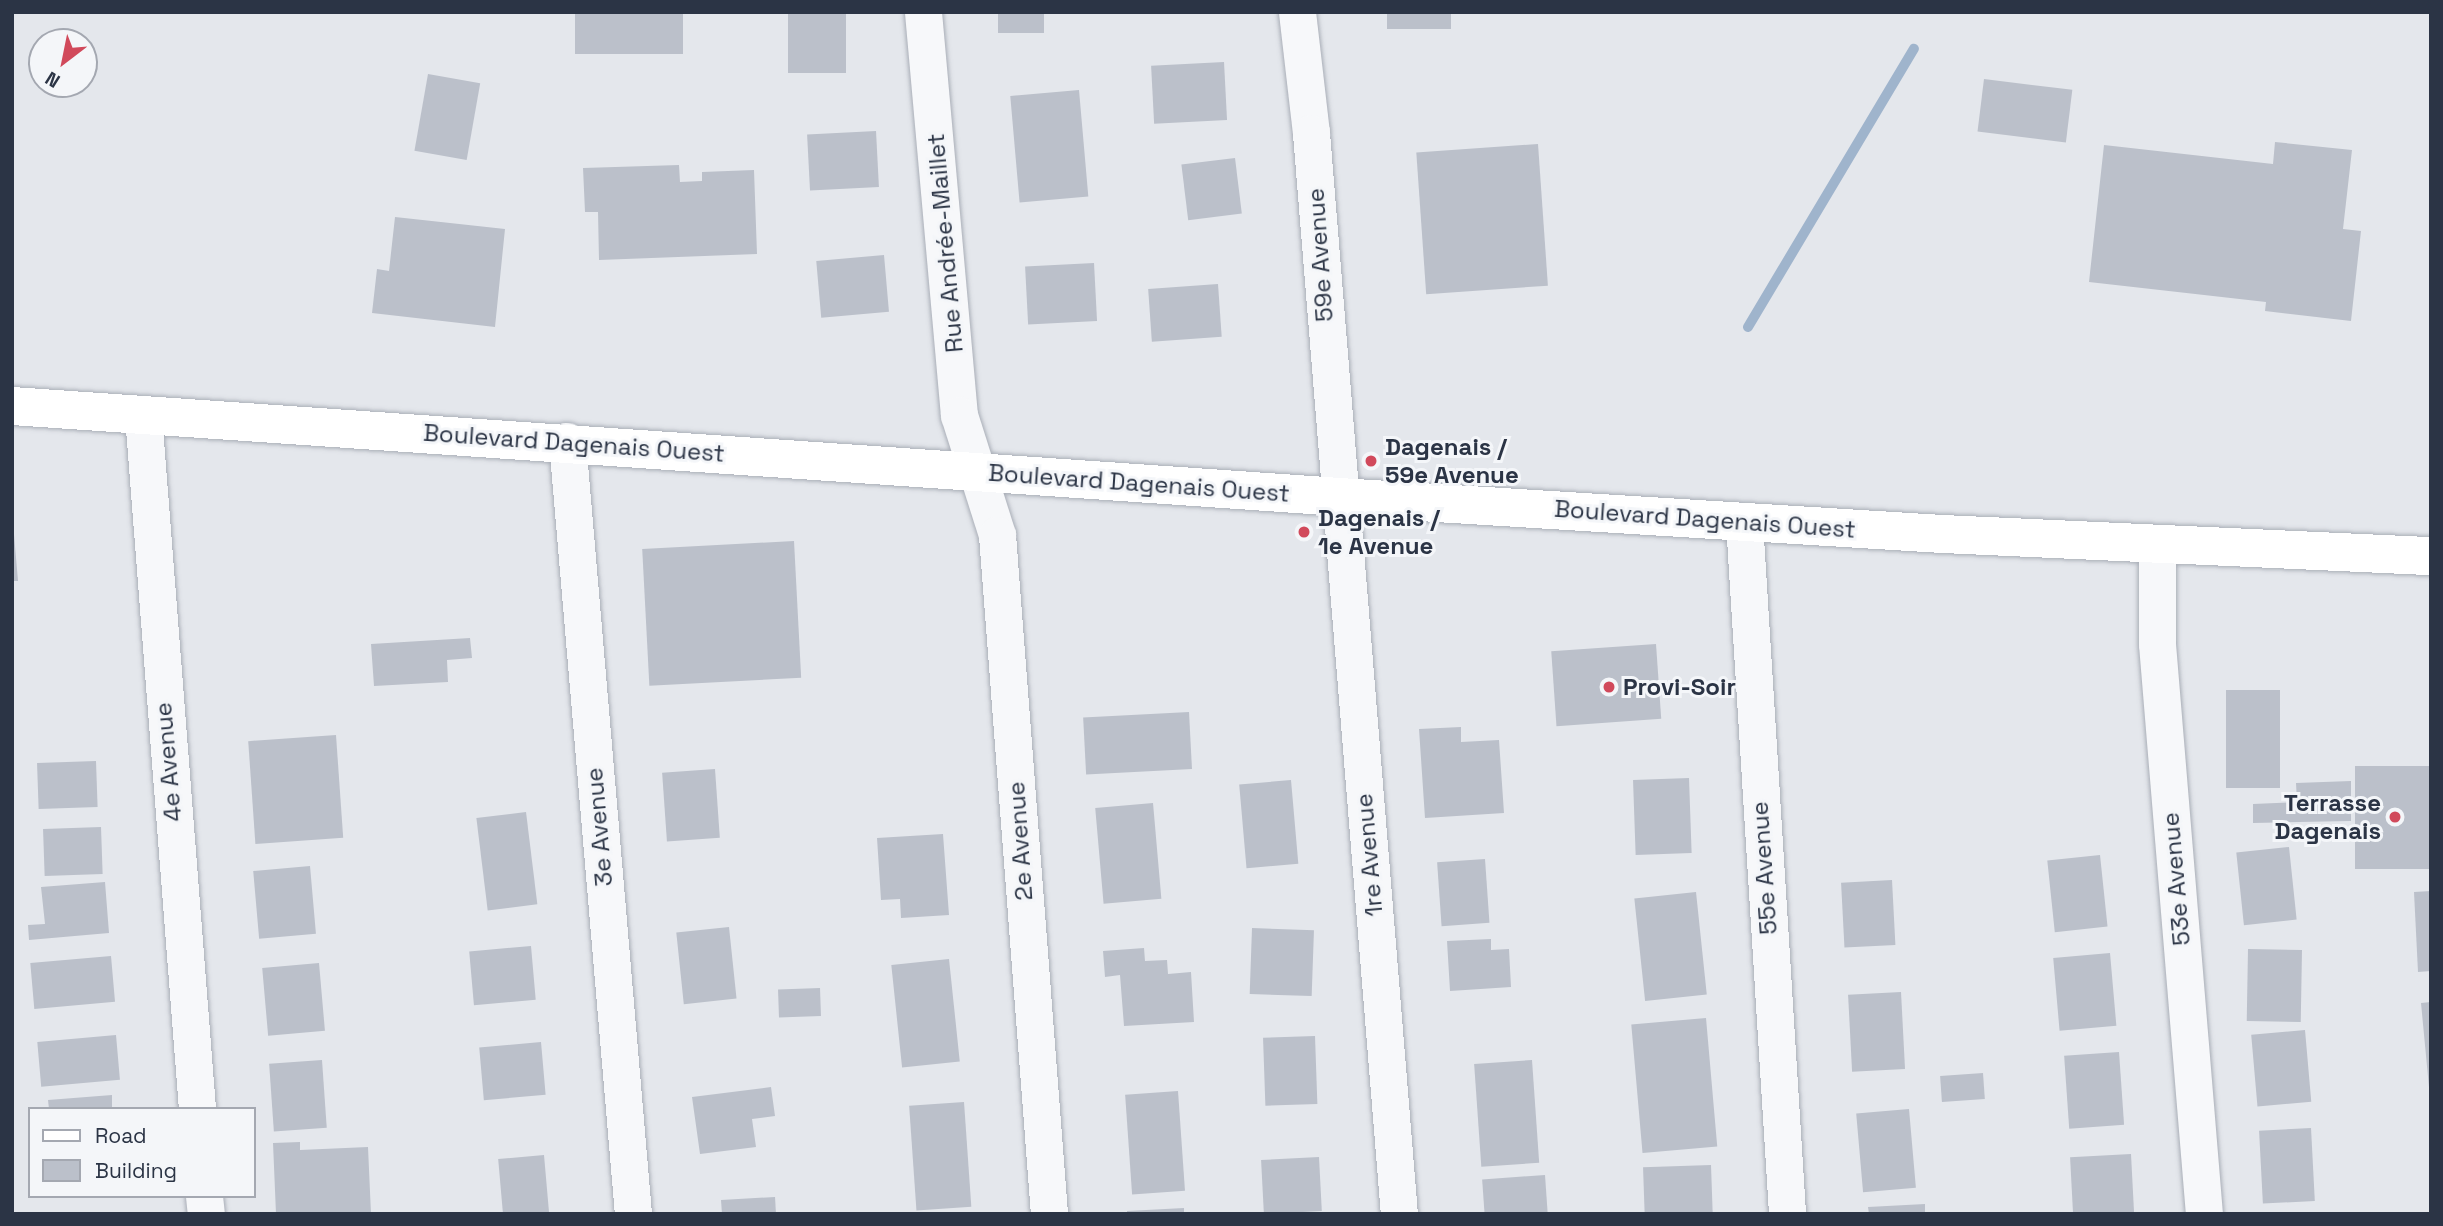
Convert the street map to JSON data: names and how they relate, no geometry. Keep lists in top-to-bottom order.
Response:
{
  "streets": {
    "main road": ["Boulevard Dagenais Ouest"],
    "street": [
      "Rue Andrée-Maillet",
      "59e Avenue",
      "4e Avenue",
      "3e Avenue",
      "2e Avenue",
      "1re Avenue",
      "55e Avenue",
      "53e Avenue"
    ]
  },
  "crossings": [
    ["Rue Andrée-Maillet", "Boulevard Dagenais Ouest"],
    ["Rue Andrée-Maillet", "2e Avenue"],
    ["59e Avenue", "Boulevard Dagenais Ouest"],
    ["59e Avenue", "1re Avenue"],
    ["Boulevard Dagenais Ouest", "4e Avenue"],
    ["Boulevard Dagenais Ouest", "3e Avenue"],
    ["Boulevard Dagenais Ouest", "2e Avenue"],
    ["Boulevard Dagenais Ouest", "1re Avenue"],
    ["Boulevard Dagenais Ouest", "55e Avenue"],
    ["Boulevard Dagenais Ouest", "53e Avenue"]
  ],
  "places": [
    "Dagenais / 59e Avenue",
    "Dagenais / 1e Avenue",
    "Provi-Soir",
    "Terrasse Dagenais"
  ],
  "legend": ["Road", "Building"],
  "north": "bottom left"
}
